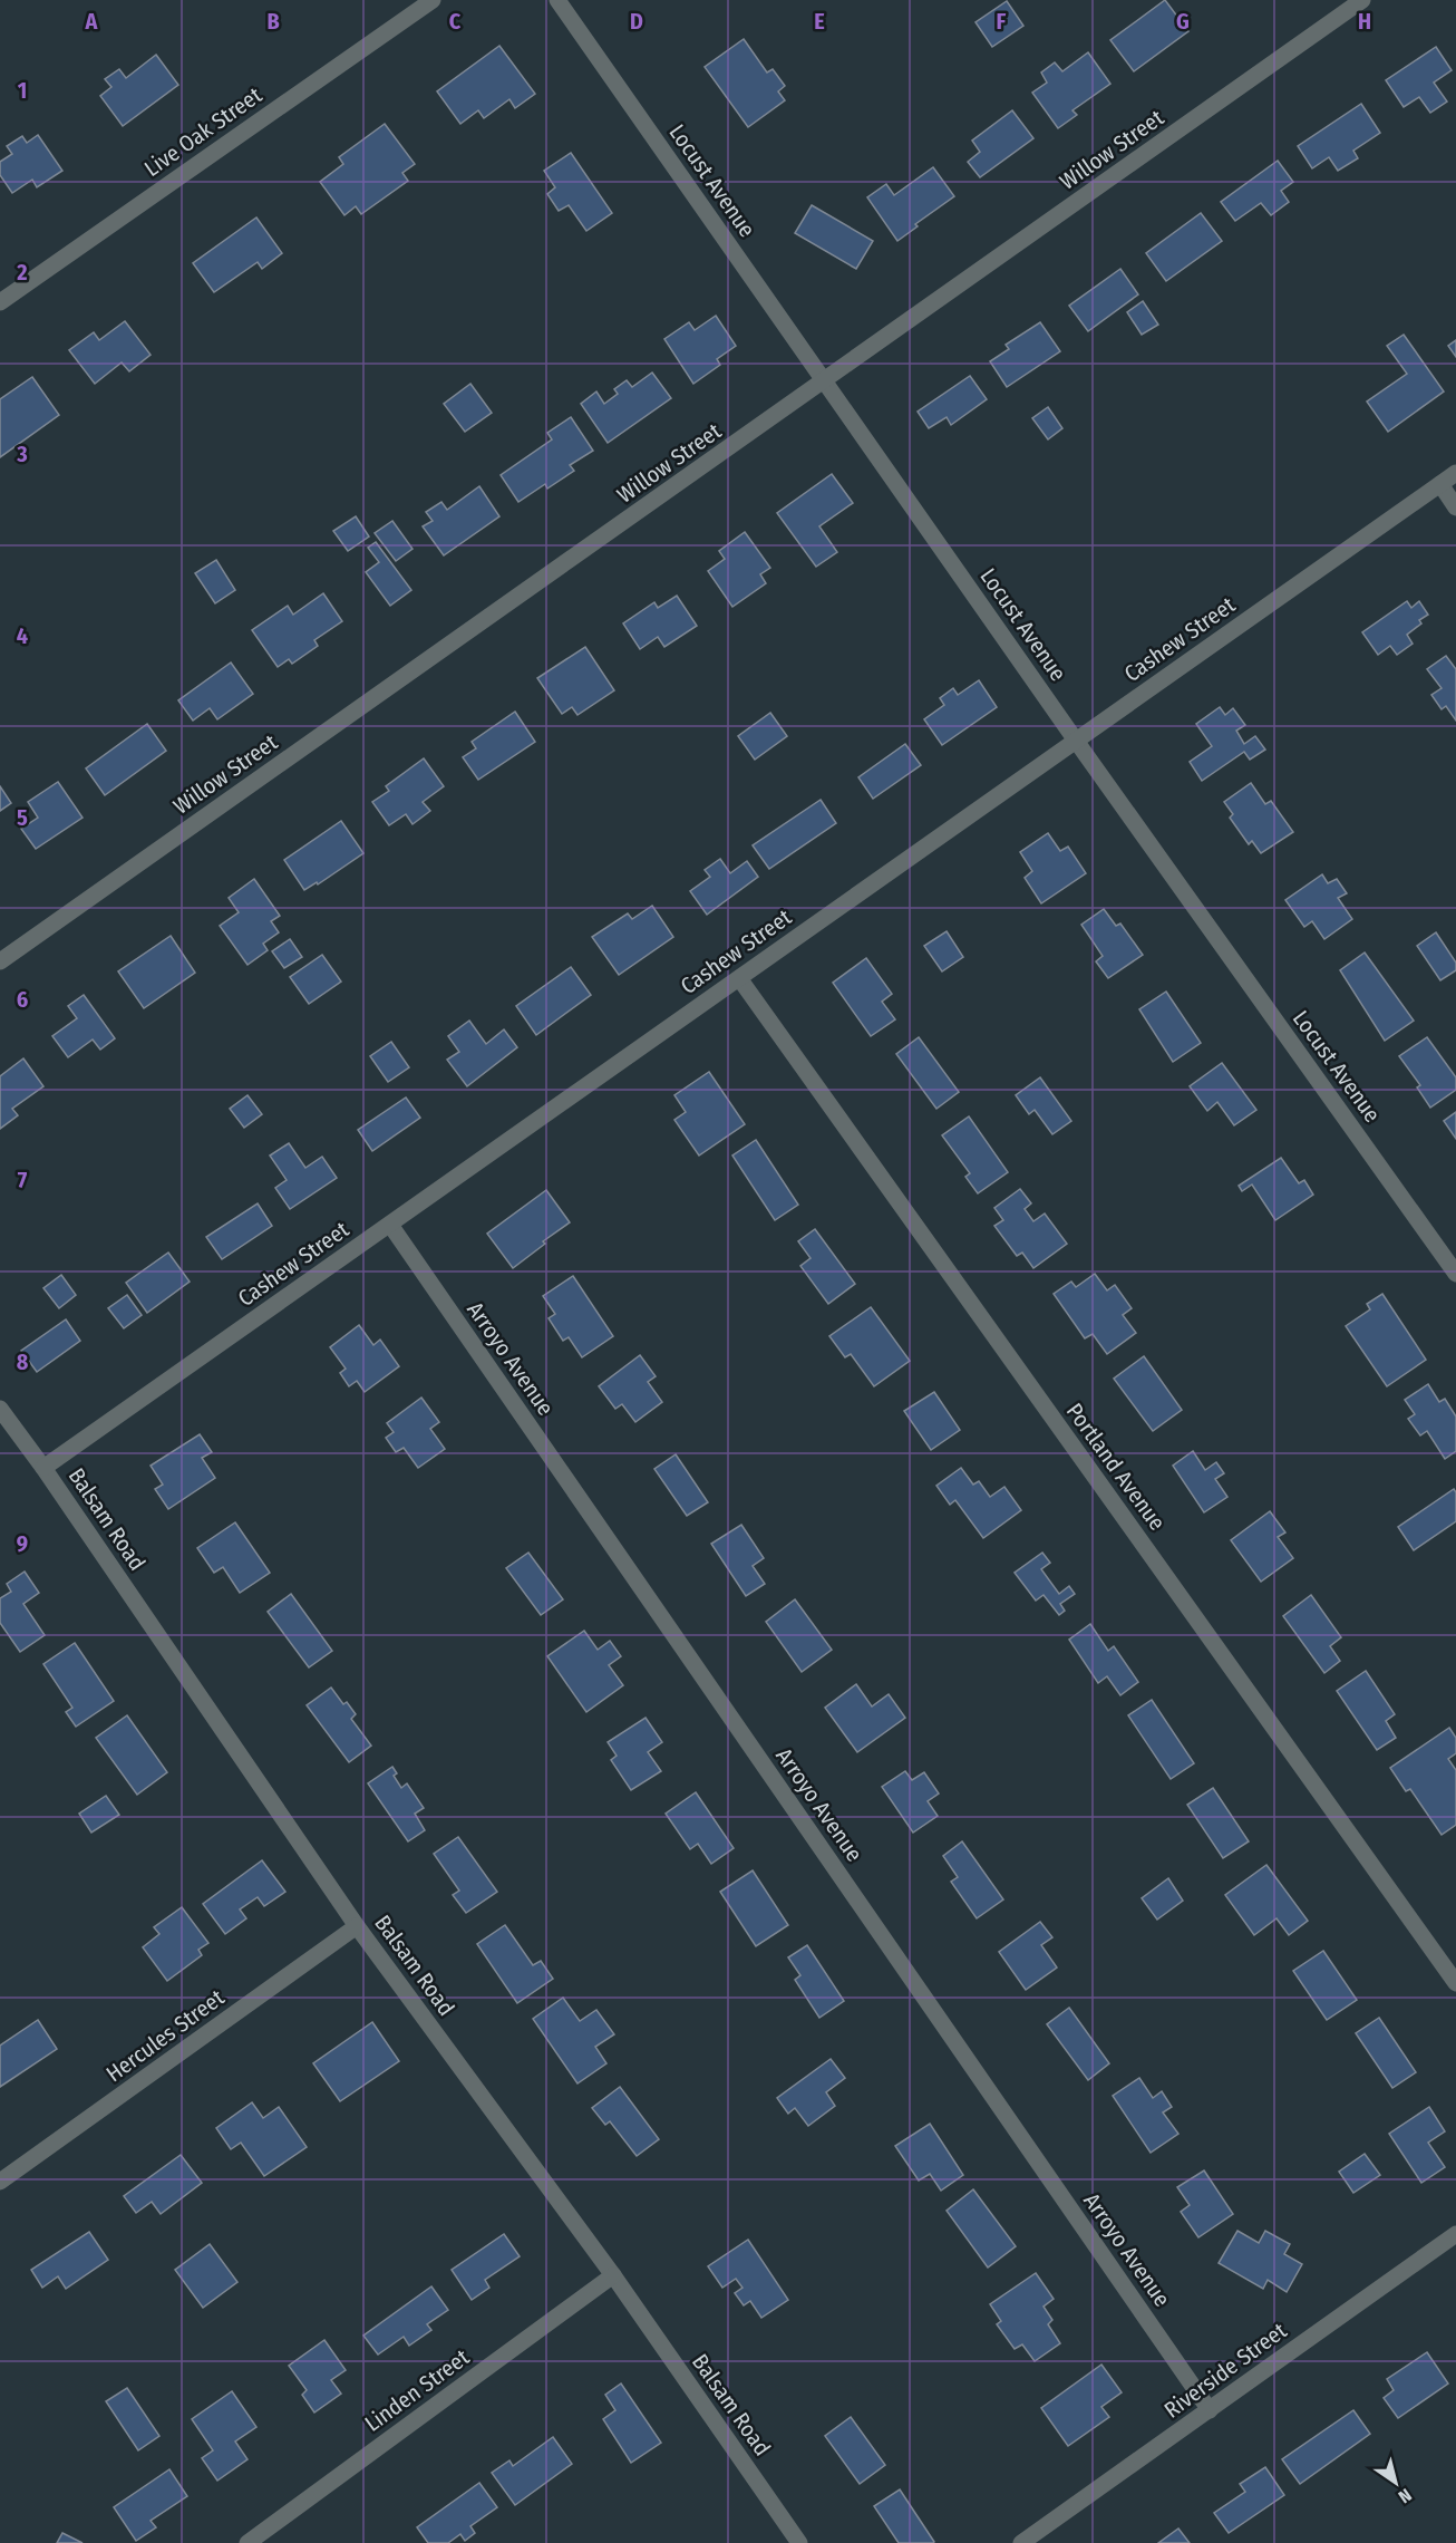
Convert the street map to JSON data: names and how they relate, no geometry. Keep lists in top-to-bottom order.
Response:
{
  "streets": {
    "street": [
      "Live Oak Street",
      "Willow Street",
      "Locust Avenue",
      "Cashew Street",
      "Arroyo Avenue",
      "Portland Avenue",
      "Balsam Road",
      "Hercules Street",
      "Riverside Street",
      "Linden Street"
    ]
  },
  "crossings": [
    ["Willow Street", "Locust Avenue"],
    ["Locust Avenue", "Cashew Street"],
    ["Cashew Street", "Arroyo Avenue"],
    ["Cashew Street", "Portland Avenue"],
    ["Cashew Street", "Balsam Road"],
    ["Arroyo Avenue", "Riverside Street"],
    ["Balsam Road", "Hercules Street"],
    ["Balsam Road", "Linden Street"]
  ],
  "north": "bottom right",
  "grid": {
    "columns": [
      "A",
      "B",
      "C",
      "D",
      "E",
      "F",
      "G",
      "H"
    ],
    "rows": [
      "1",
      "2",
      "3",
      "4",
      "5",
      "6",
      "7",
      "8",
      "9"
    ]
  }
}
